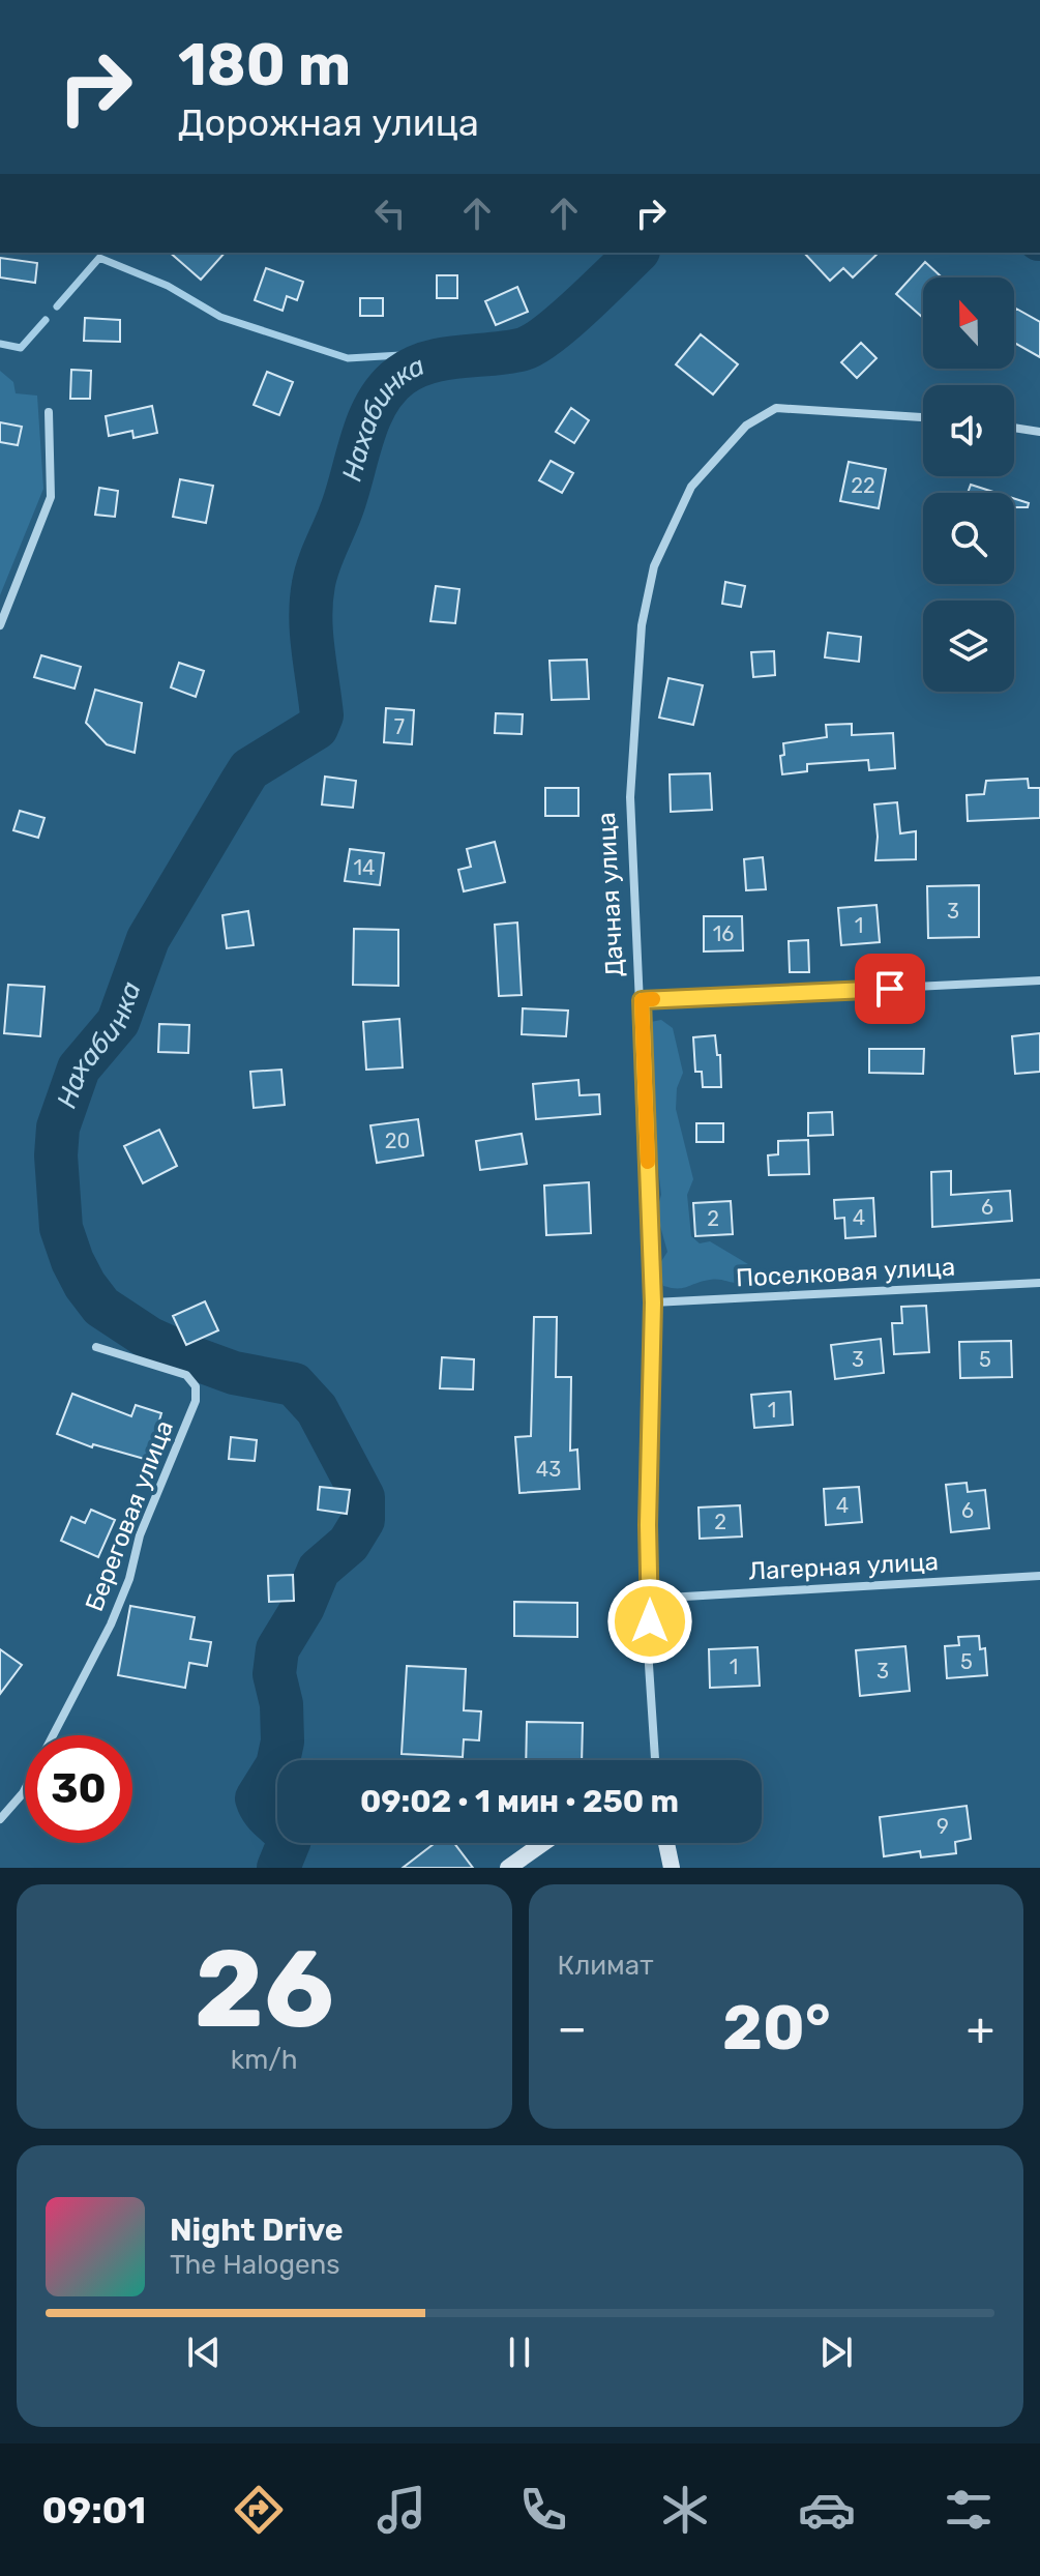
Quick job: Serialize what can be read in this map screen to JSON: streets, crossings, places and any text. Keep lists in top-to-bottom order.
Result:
{
  "streets": {
    "street": [
      "Дачная улица",
      "Поселковая улица",
      "Береговая улица",
      "Лагерная улица"
    ]
  },
  "crossings": [
    ["Дачная улица", "Поселковая улица"],
    ["Дачная улица", "Лагерная улица"]
  ],
  "water": ["Нахабинка"],
  "house_numbers": [
    "22",
    "7",
    "14",
    "3",
    "1",
    "16",
    "20",
    "6",
    "4",
    "2",
    "3",
    "5",
    "1",
    "43",
    "4",
    "6",
    "2",
    "5",
    "1",
    "3",
    "9"
  ],
  "north": "top",
  "page": {
    "turn": ["180 m", "Дорожная улица"],
    "limit": "30",
    "trip": "09:02 · 1 мин · 250 m",
    "tile": [
      ["26", "km/h"],
      "Климат"
    ],
    "heat": ["−", "20°", "+"],
    "song": ["Night Drive", "The Halogens"],
    "tabs": "09:01"
  }
}
